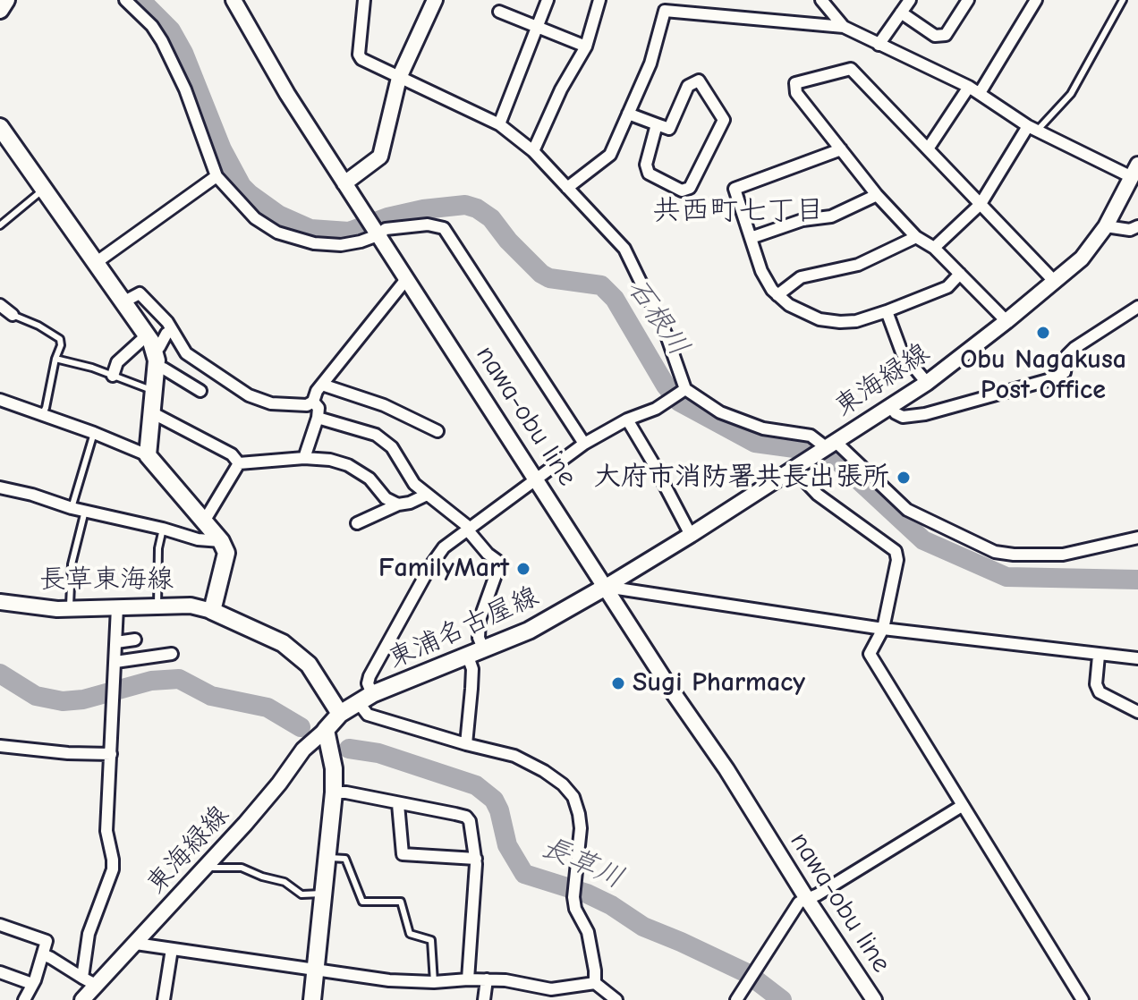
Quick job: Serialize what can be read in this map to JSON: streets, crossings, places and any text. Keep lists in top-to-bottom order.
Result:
{
  "streets": {
    "main road": [
      "東海緑線",
      "nawa-obu line",
      "長草東海線",
      "東浦名古屋線"
    ]
  },
  "crossings": [
    ["東海緑線", "nawa-obu line"],
    ["東海緑線", "東浦名古屋線"],
    ["nawa-obu line", "東浦名古屋線"]
  ],
  "districts": ["共西町七丁目"],
  "water": ["石根川", "長草川"],
  "places": [
    "Obu Nagakusa Post Office",
    "大府市消防署共長出張所",
    "FamilyMart",
    "Sugi Pharmacy"
  ]
}
